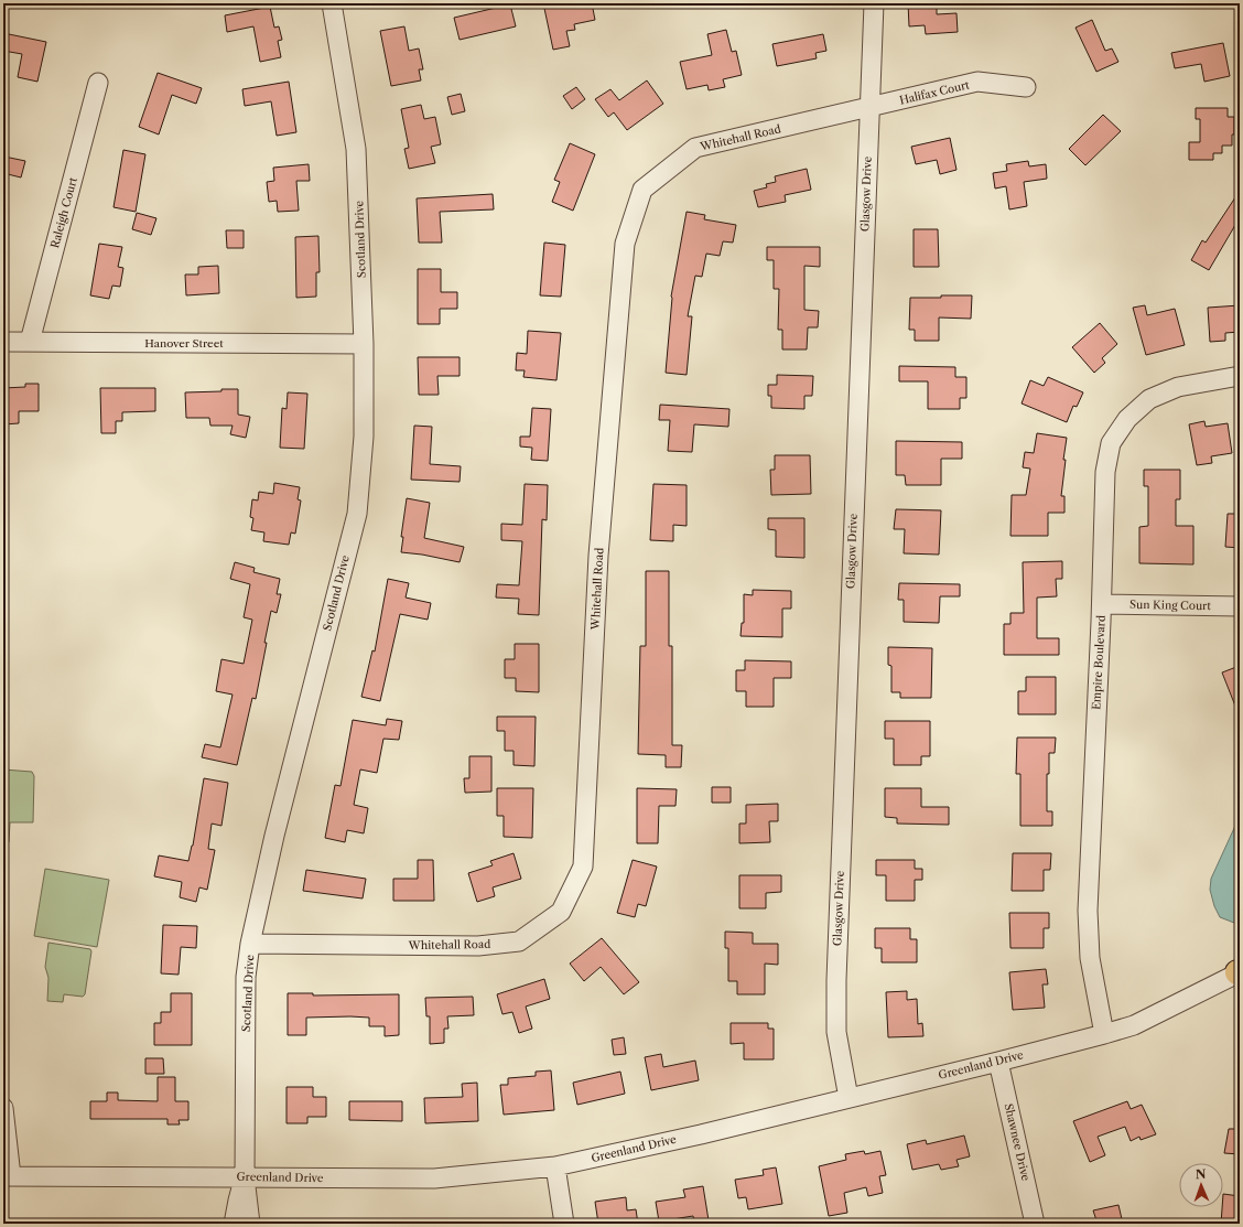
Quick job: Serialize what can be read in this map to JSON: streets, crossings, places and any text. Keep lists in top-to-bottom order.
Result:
{
  "streets": {
    "street": [
      "Halifax Court",
      "Whitehall Road",
      "Glasgow Drive",
      "Raleigh Court",
      "Scotland Drive",
      "Hanover Street",
      "Sun King Court",
      "Empire Boulevard",
      "Greenland Drive",
      "Shawnee Drive"
    ]
  },
  "crossings": [
    ["Halifax Court", "Whitehall Road"],
    ["Halifax Court", "Glasgow Drive"],
    ["Whitehall Road", "Glasgow Drive"],
    ["Whitehall Road", "Scotland Drive"],
    ["Glasgow Drive", "Greenland Drive"],
    ["Raleigh Court", "Hanover Street"],
    ["Scotland Drive", "Hanover Street"],
    ["Scotland Drive", "Greenland Drive"],
    ["Sun King Court", "Empire Boulevard"],
    ["Empire Boulevard", "Greenland Drive"],
    ["Greenland Drive", "Shawnee Drive"]
  ],
  "north": "top"
}
